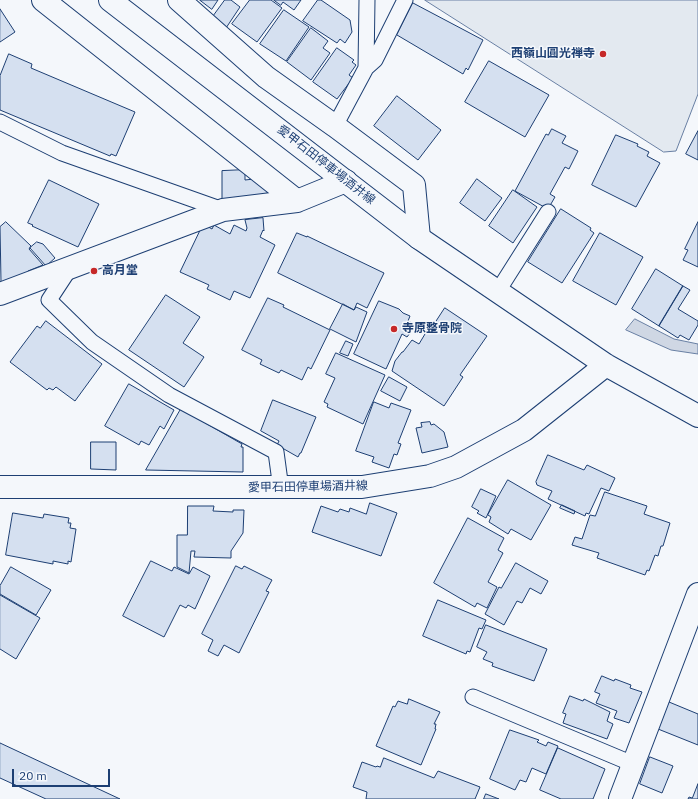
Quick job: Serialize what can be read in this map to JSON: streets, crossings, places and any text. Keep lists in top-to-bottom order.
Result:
{
  "streets": {
    "main road": ["愛甲石田停車場酒井線"]
  },
  "places": ["西嶺山圓光禅寺", "高月堂", "寺原整骨院"],
  "scale_bar": "20 m"
}
